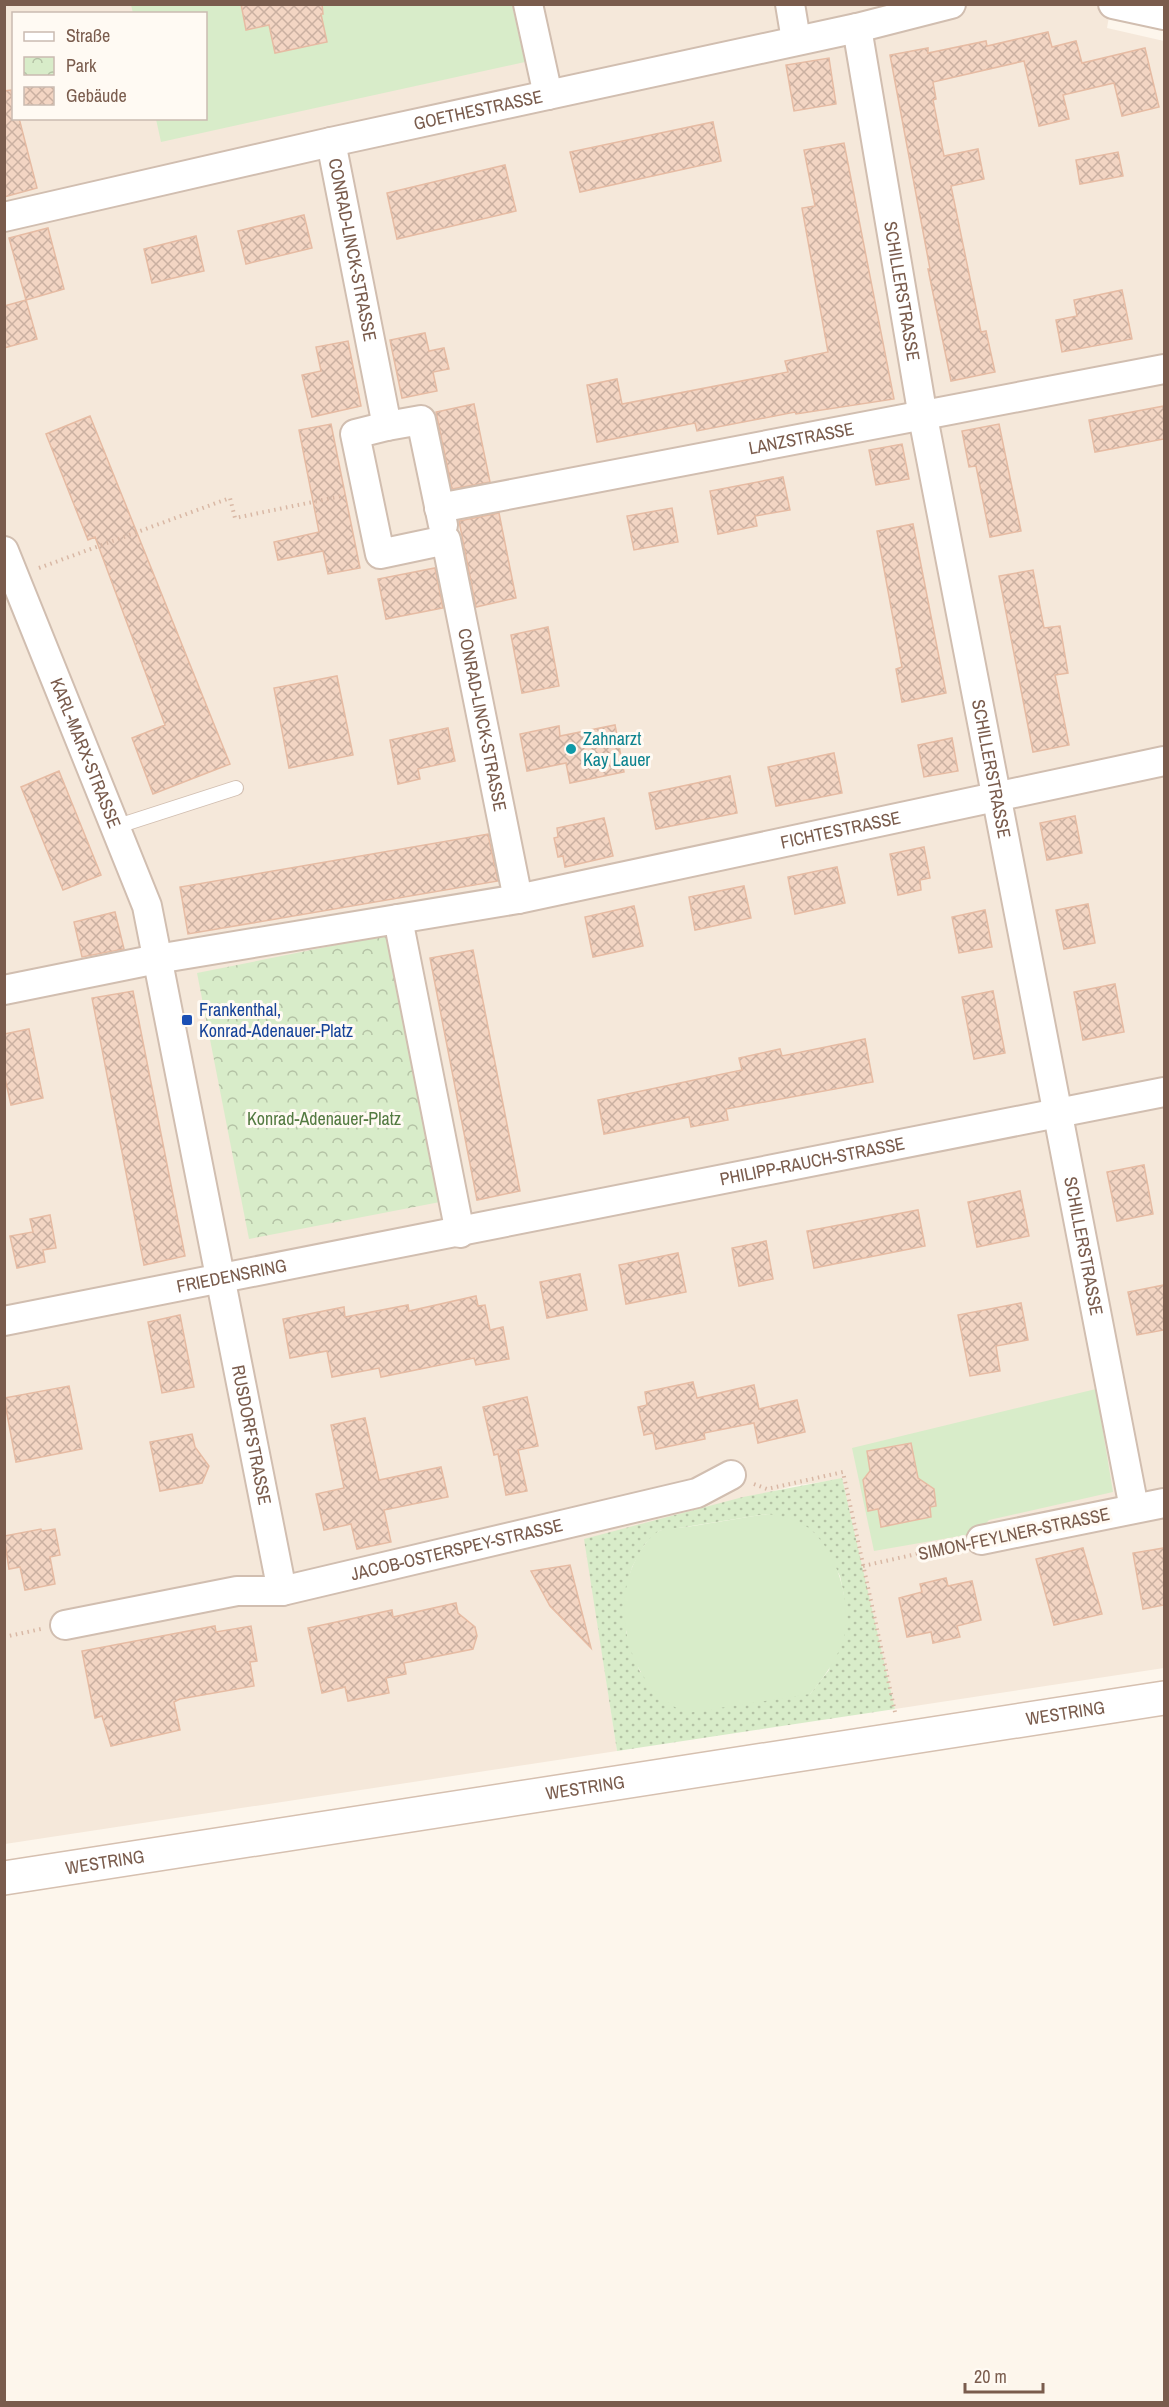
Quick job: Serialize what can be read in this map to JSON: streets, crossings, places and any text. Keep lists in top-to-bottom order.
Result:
{
  "streets": {
    "main road": ["WESTRING"],
    "street": [
      "GOETHESTRASSE",
      "CONRAD-LINCK-STRASSE",
      "SCHILLERSTRASSE",
      "LANZSTRASSE",
      "KARL-MARX-STRASSE",
      "FICHTESTRASSE",
      "PHILIPP-RAUCH-STRASSE",
      "FRIEDENSRING",
      "RUSDORFSTRASSE",
      "SIMON-FEYLNER-STRASSE",
      "JACOB-OSTERSPEY-STRASSE"
    ]
  },
  "crossings": [
    ["GOETHESTRASSE", "CONRAD-LINCK-STRASSE"],
    ["GOETHESTRASSE", "SCHILLERSTRASSE"],
    ["CONRAD-LINCK-STRASSE", "LANZSTRASSE"],
    ["CONRAD-LINCK-STRASSE", "FICHTESTRASSE"],
    ["SCHILLERSTRASSE", "LANZSTRASSE"],
    ["SCHILLERSTRASSE", "FICHTESTRASSE"],
    ["SCHILLERSTRASSE", "PHILIPP-RAUCH-STRASSE"],
    ["SCHILLERSTRASSE", "SIMON-FEYLNER-STRASSE"],
    ["PHILIPP-RAUCH-STRASSE", "FRIEDENSRING"],
    ["FRIEDENSRING", "RUSDORFSTRASSE"],
    ["RUSDORFSTRASSE", "JACOB-OSTERSPEY-STRASSE"]
  ],
  "parks": ["Konrad-Adenauer-Platz"],
  "places": {
    "other": ["Zahnarzt Kay Lauer"],
    "transit": ["Frankenthal, Konrad-Adenauer-Platz"]
  },
  "legend": ["Straße", "Park", "Gebäude"],
  "scale_bar": "20 m"
}
